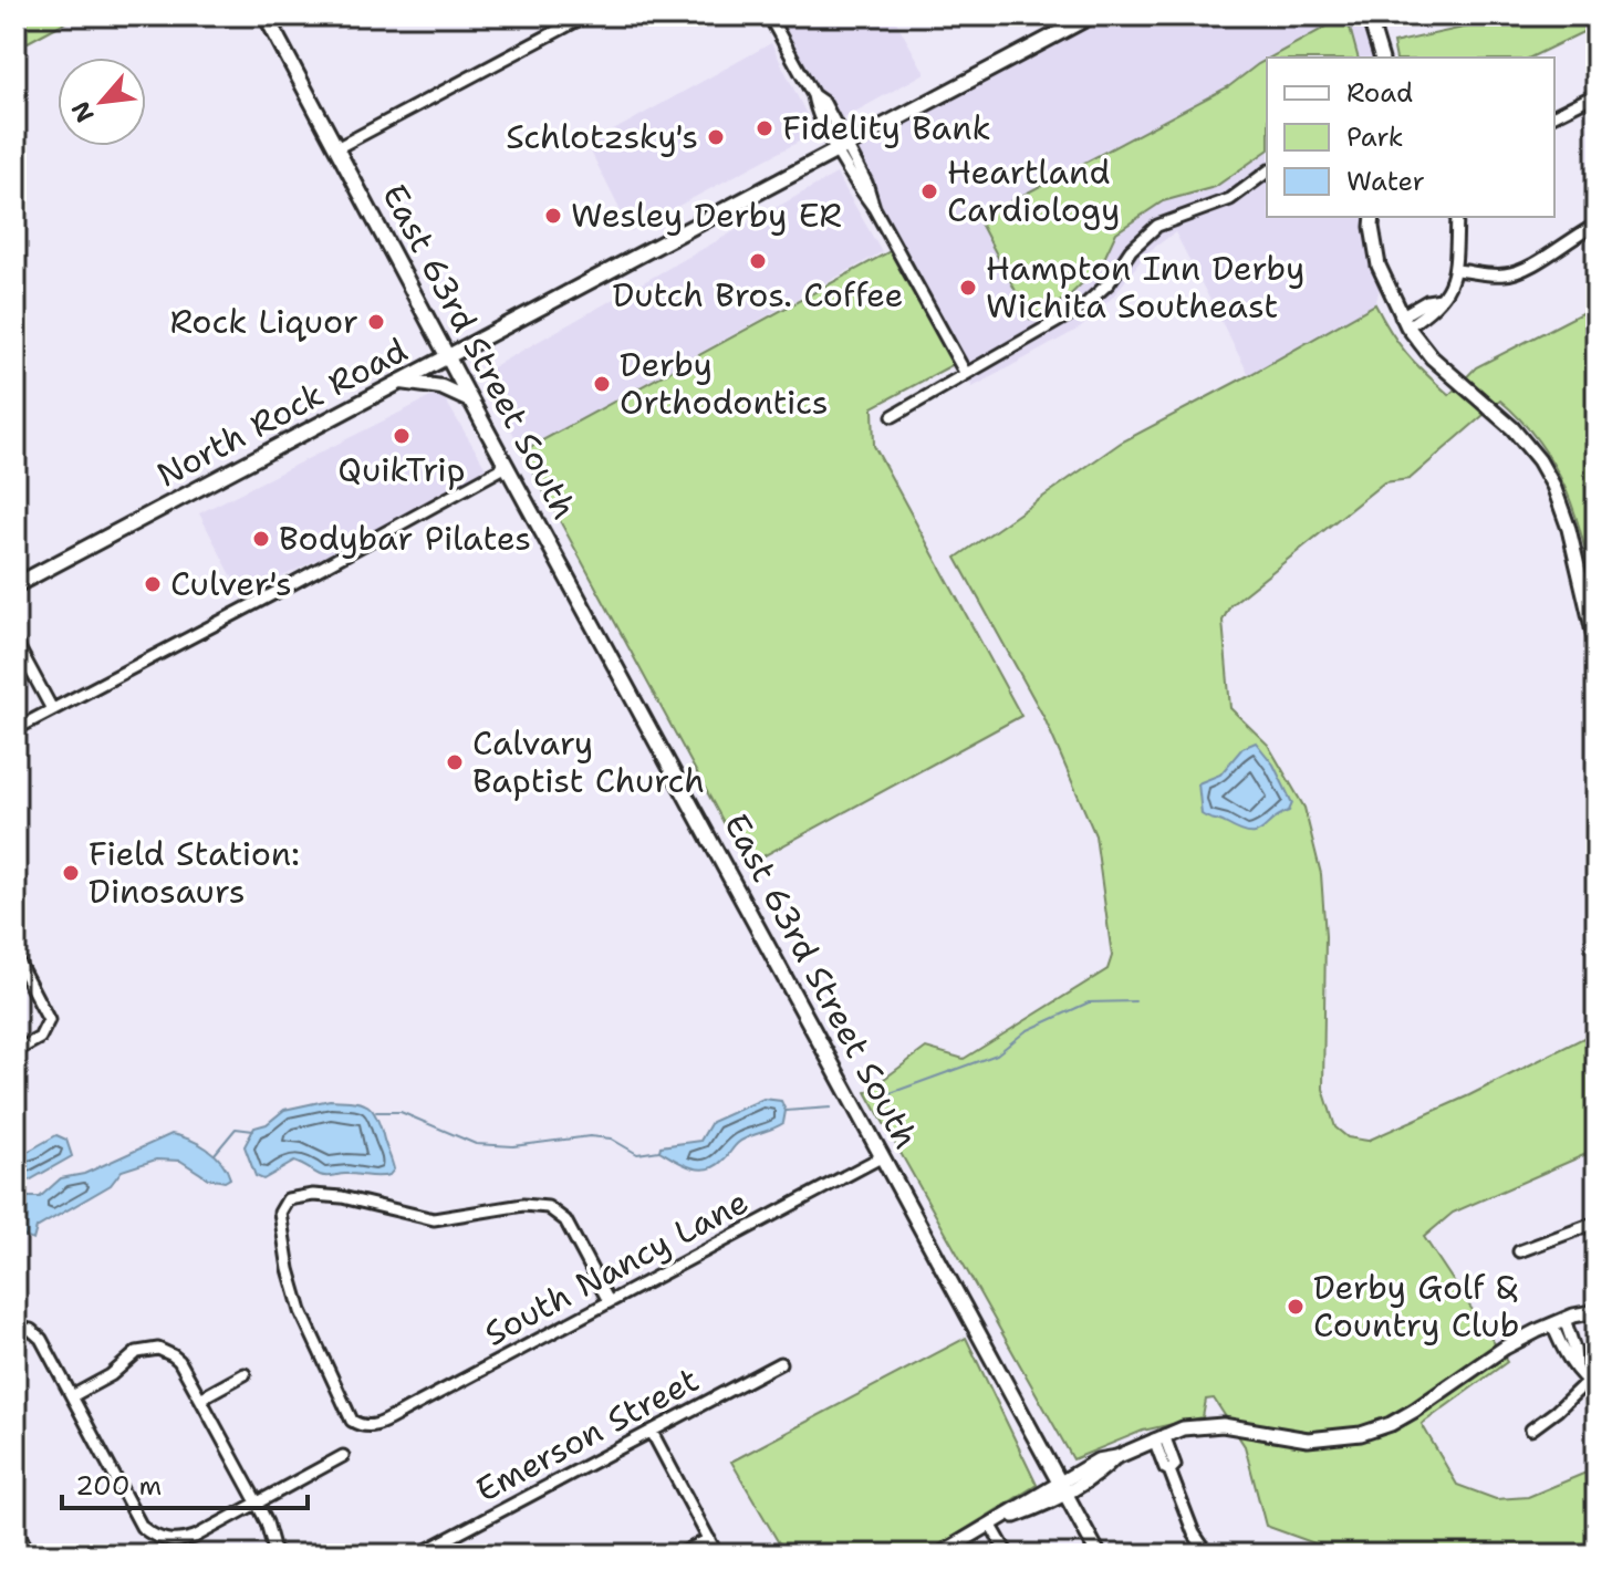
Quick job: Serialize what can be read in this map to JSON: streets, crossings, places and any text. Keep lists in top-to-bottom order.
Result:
{
  "streets": {
    "main road": ["East 63rd Street South", "North Rock Road"],
    "street": ["South Nancy Lane", "Emerson Street"]
  },
  "crossings": [
    ["East 63rd Street South", "North Rock Road"],
    ["East 63rd Street South", "South Nancy Lane"]
  ],
  "places": [
    "Fidelity Bank",
    "Schlotzsky's",
    "Heartland Cardiology",
    "Wesley Derby ER",
    "Dutch Bros. Coffee",
    "Hampton Inn Derby Wichita Southeast",
    "Rock Liquor",
    "Derby Orthodontics",
    "QuikTrip",
    "Bodybar Pilates",
    "Culver's",
    "Calvary Baptist Church",
    "Field Station: Dinosaurs",
    "Derby Golf & Country Club"
  ],
  "legend": ["Road", "Park", "Water"],
  "scale_bar": "200 m",
  "north": "bottom left"
}
